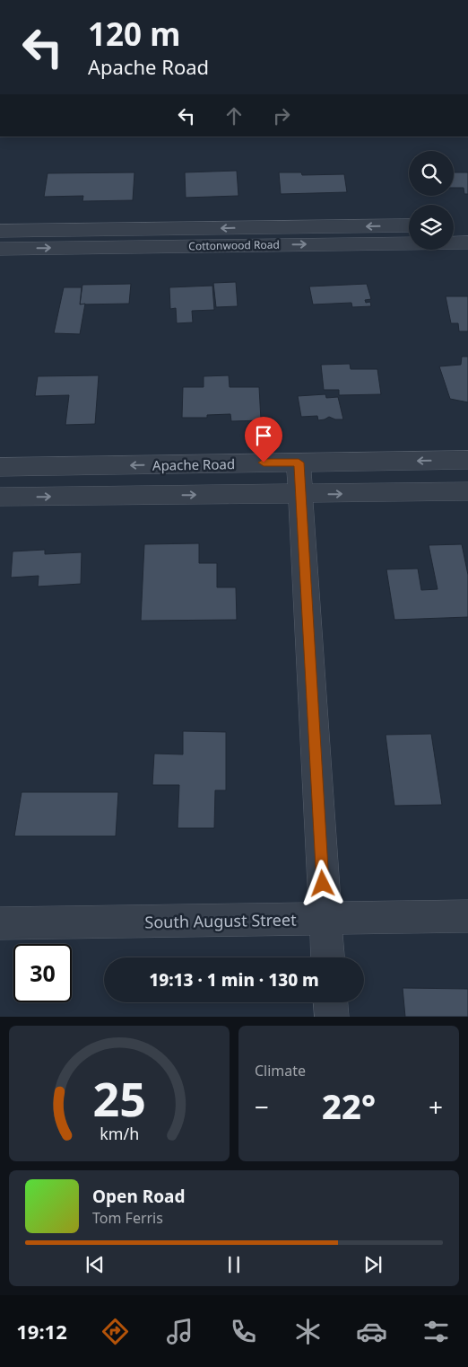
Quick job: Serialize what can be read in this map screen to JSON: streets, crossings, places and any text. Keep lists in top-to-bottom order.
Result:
{
  "streets": {
    "street": ["Cottonwood Road", "Apache Road", "South August Street"]
  },
  "page": {
    "turn": ["120 m", "Apache Road"],
    "limit": "30",
    "trip": "19:13 · 1 min · 130 m",
    "tile": "Climate",
    "heat": ["−", "22°", "+"],
    "song": ["Open Road", "Tom Ferris"],
    "tabs": "19:12",
    "gauge": ["25", "km/h"]
  }
}
